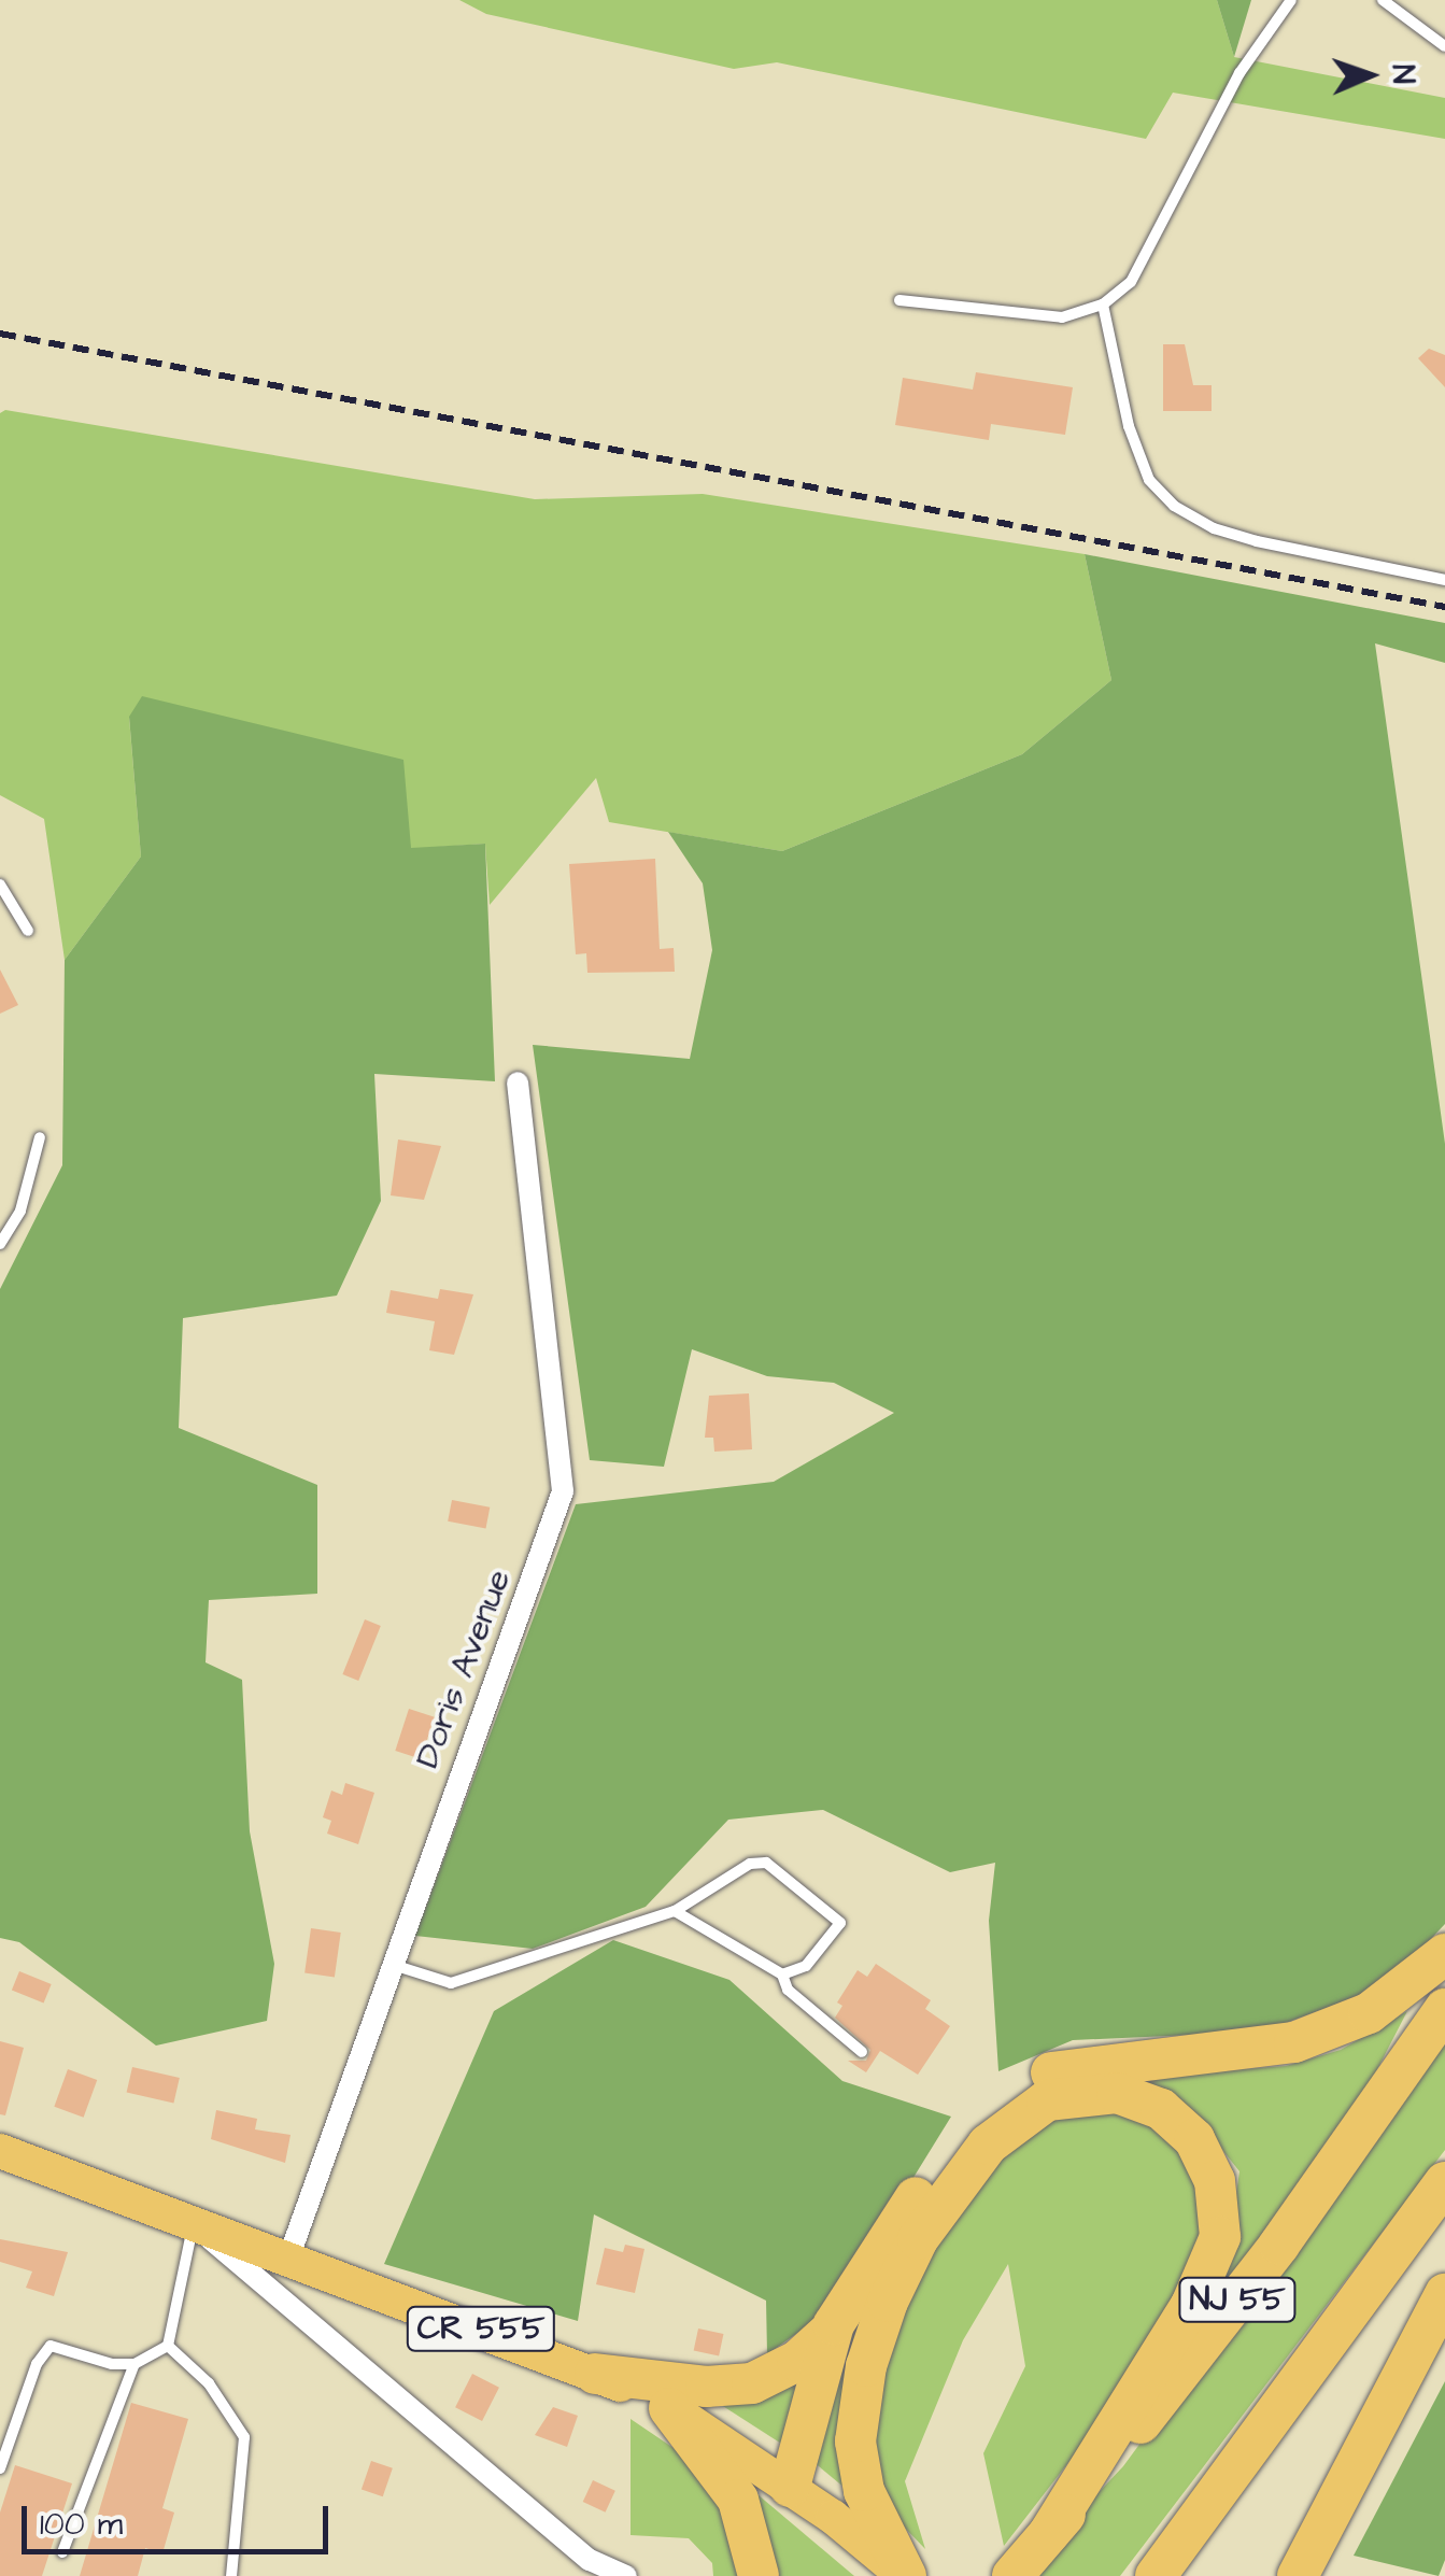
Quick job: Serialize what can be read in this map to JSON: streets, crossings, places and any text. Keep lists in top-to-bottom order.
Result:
{
  "streets": {
    "highway": ["NJ 55"],
    "main road": ["CR 555"],
    "street": ["Doris Avenue"]
  },
  "crossings": [
    ["Doris Avenue", "CR 555"]
  ],
  "scale_bar": "100 m",
  "north": "right"
}
